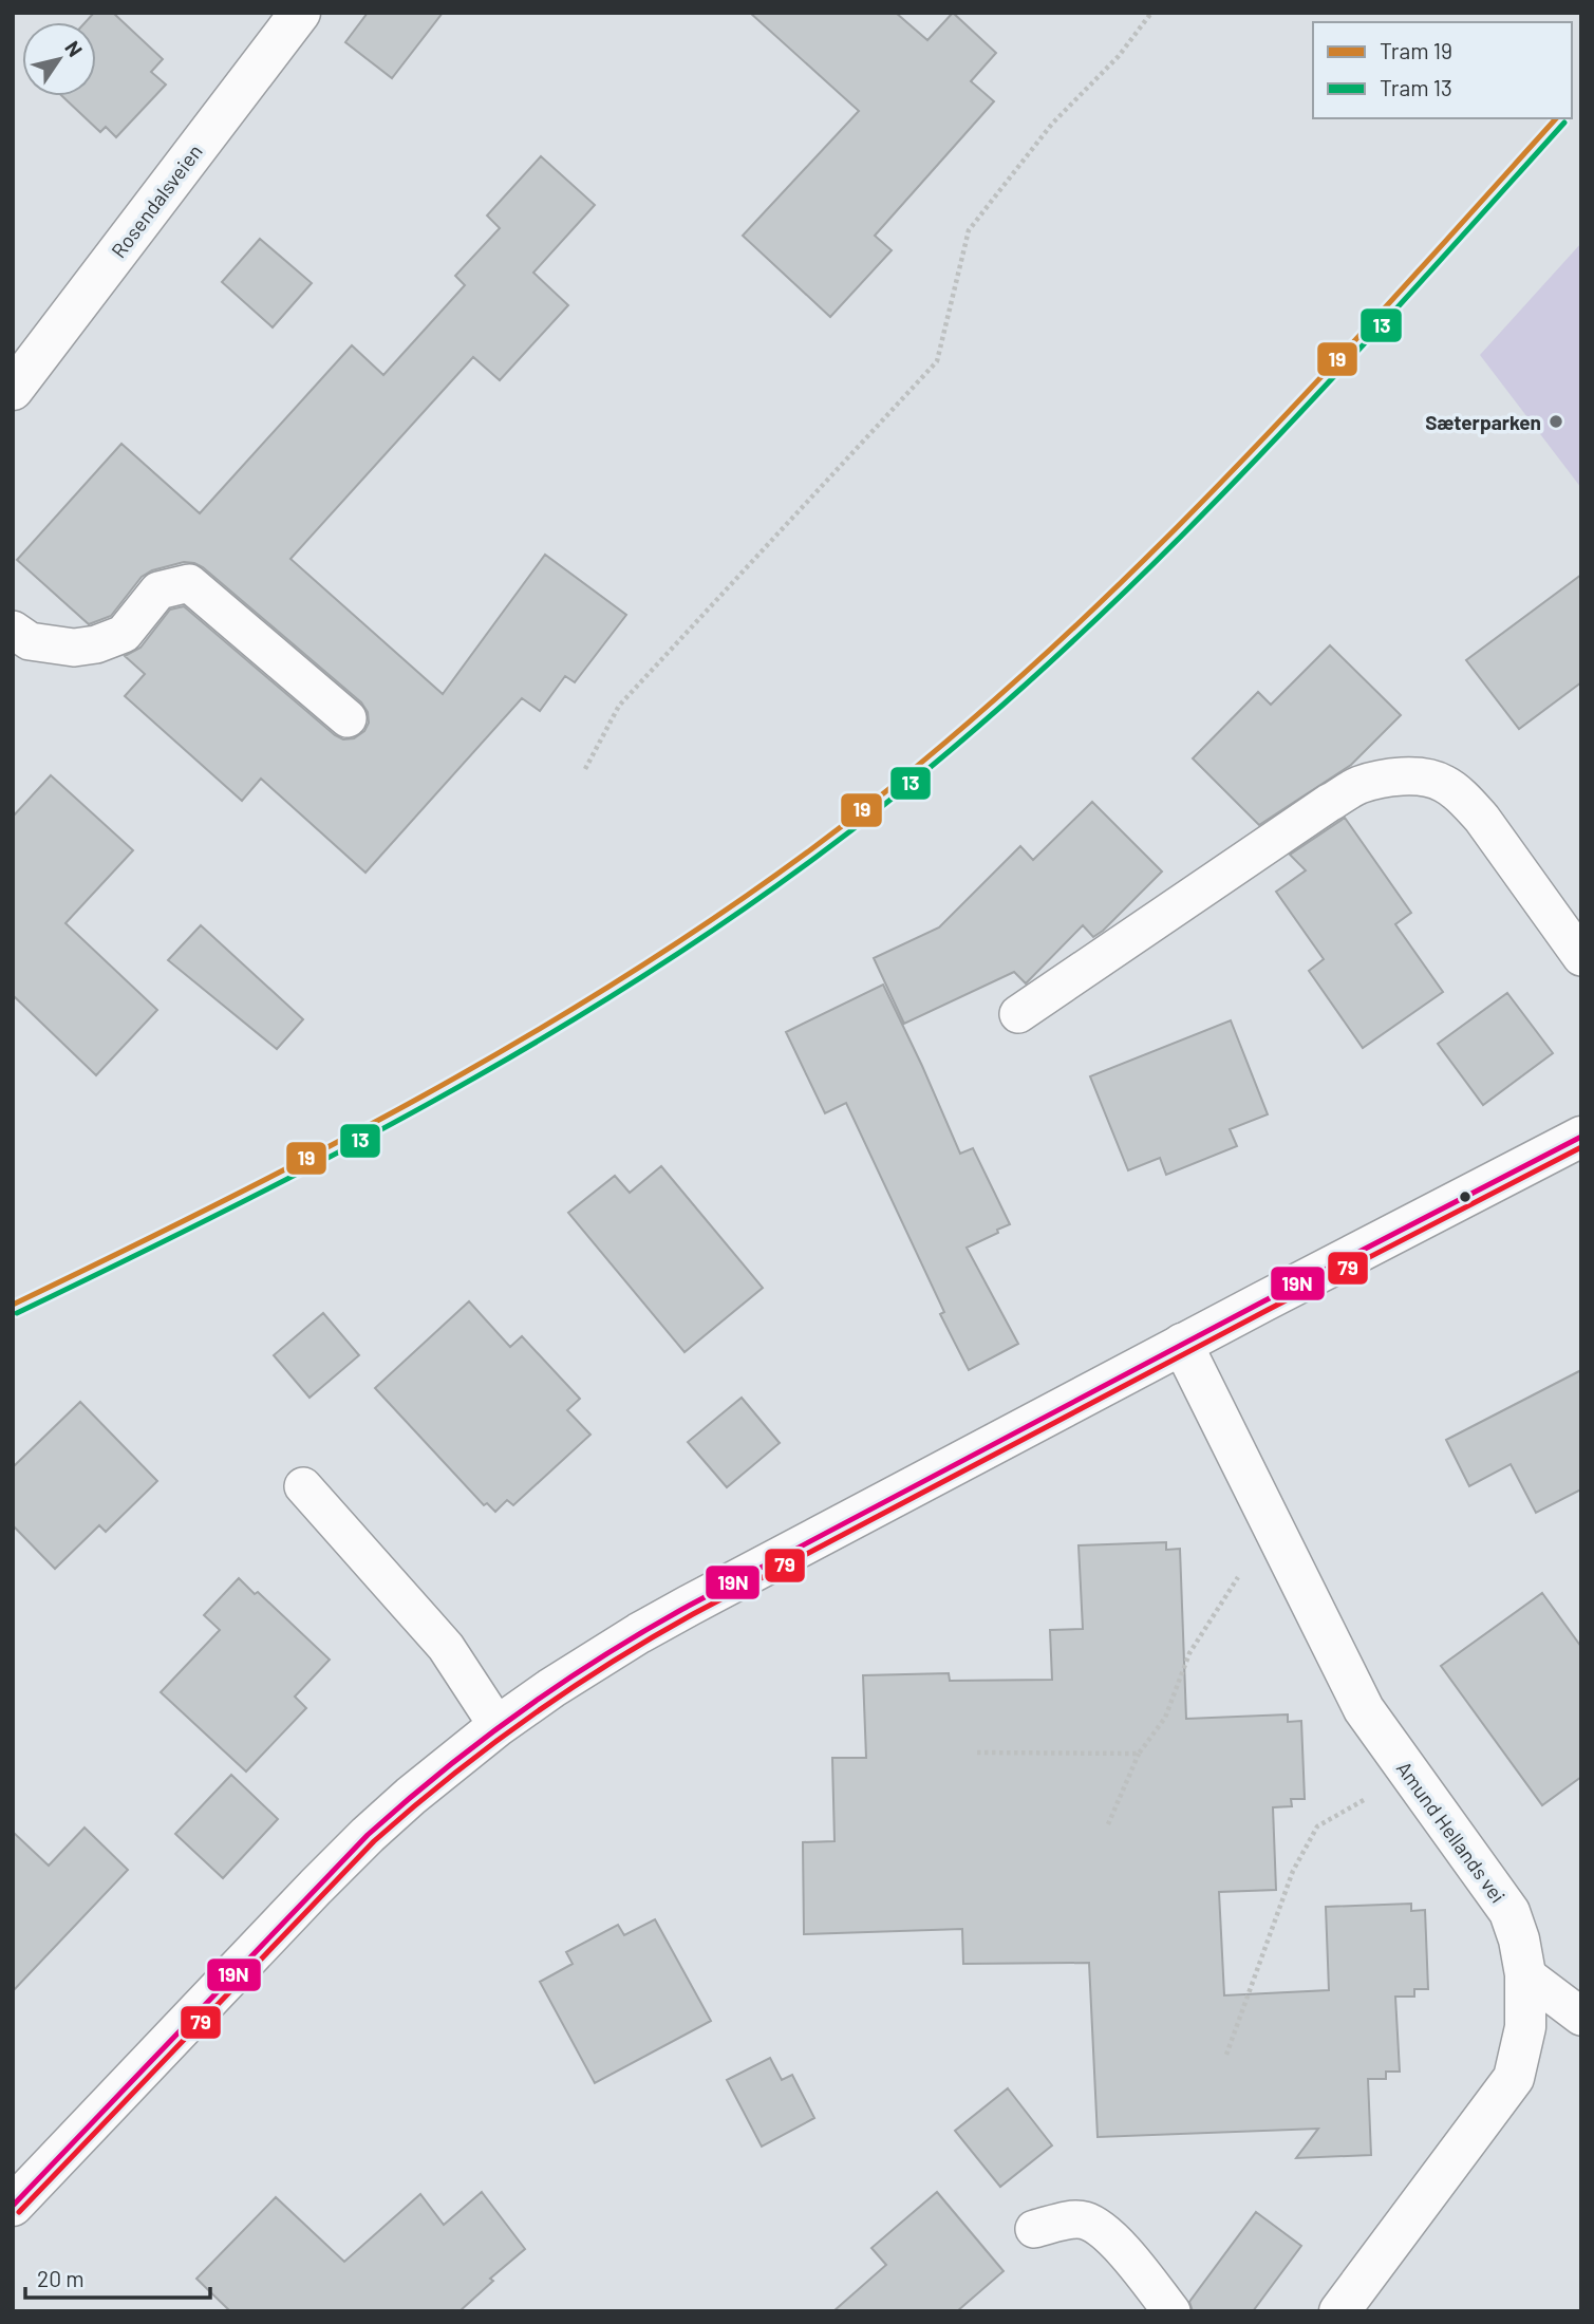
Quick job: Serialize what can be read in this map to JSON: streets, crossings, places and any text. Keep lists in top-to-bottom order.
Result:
{
  "streets": {
    "main road": ["Rosendalsveien", "Amund Hellands vei"]
  },
  "places": ["Sæterparken"],
  "lines": [
    "tram line 19",
    "tram line 13",
    "transit line 19N",
    "transit line 79"
  ],
  "legend": ["Tram 19", "Tram 13"],
  "scale_bar": "20 m",
  "north": "top right"
}
